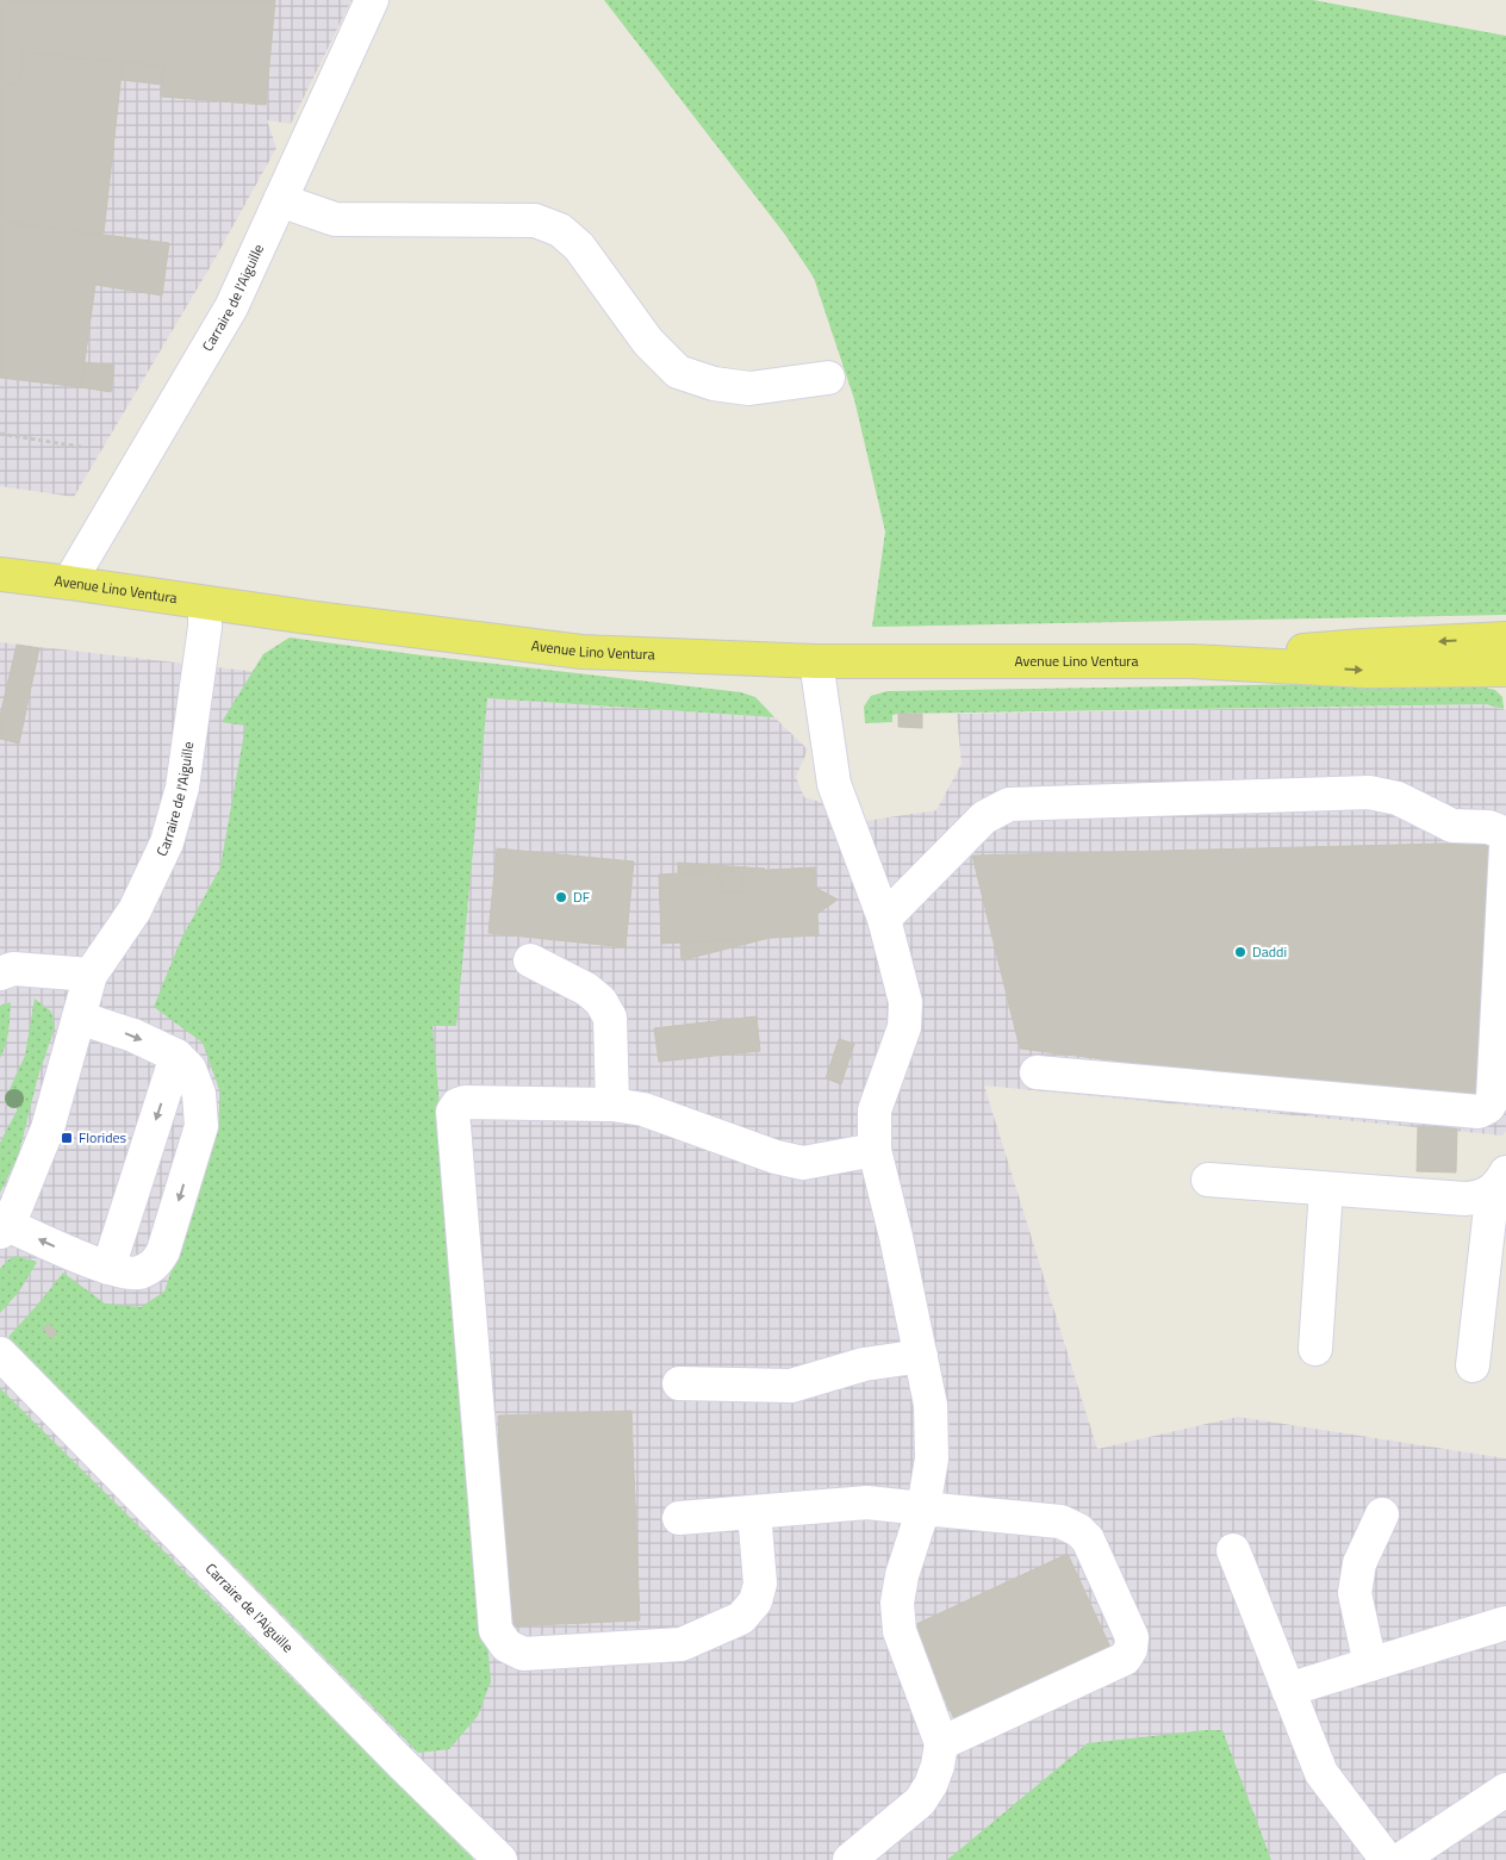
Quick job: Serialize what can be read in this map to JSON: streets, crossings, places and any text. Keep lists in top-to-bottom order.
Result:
{
  "streets": {
    "main road": ["Avenue Lino Ventura"],
    "street": ["Carraire de l'Aiguille"]
  },
  "crossings": [
    ["Carraire de l'Aiguille", "Avenue Lino Ventura"]
  ],
  "places": {
    "other": ["DF", "Daddi"],
    "transit": ["Florides"]
  }
}
